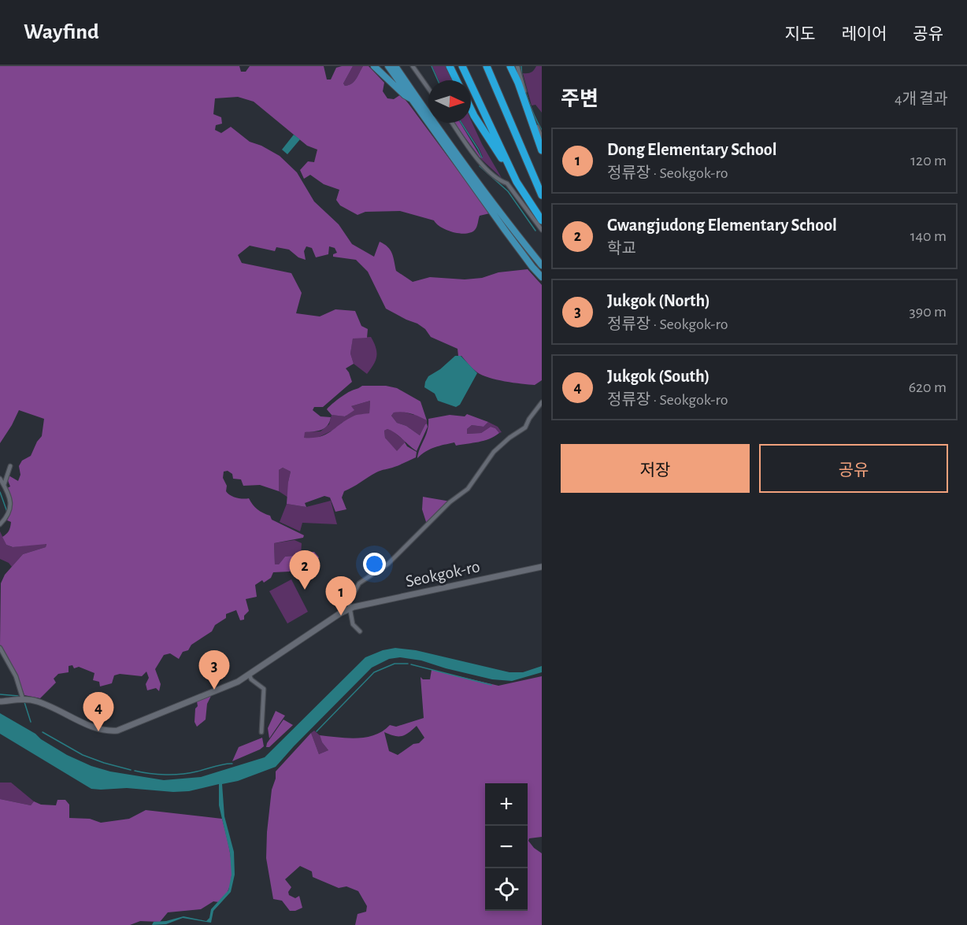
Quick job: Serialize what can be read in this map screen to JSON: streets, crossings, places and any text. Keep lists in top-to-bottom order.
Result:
{
  "streets": {
    "street": ["Seokgok-ro"]
  },
  "north": "right",
  "page": {
    "header": "Wayfind",
    "nav": ["지도", "레이어", "공유"],
    "heading": ["주변", "4개 결과"],
    "list": [
      {
        "mark": "1",
        "name": "Dong Elementary School",
        "note": "정류장 · Seokgok-ro",
        "value": "120 m"
      },
      {
        "mark": "2",
        "name": "Gwangjudong Elementary School",
        "note": "학교",
        "value": "140 m"
      },
      {
        "mark": "3",
        "name": "Jukgok (North)",
        "note": "정류장 · Seokgok-ro",
        "value": "390 m"
      },
      {
        "mark": "4",
        "name": "Jukgok (South)",
        "note": "정류장 · Seokgok-ro",
        "value": "620 m"
      }
    ],
    "buttons": ["저장", "공유"],
    "pins": [
      "2",
      "1",
      "3",
      "4"
    ],
    "map_buttons": ["+", "−"]
  }
}
